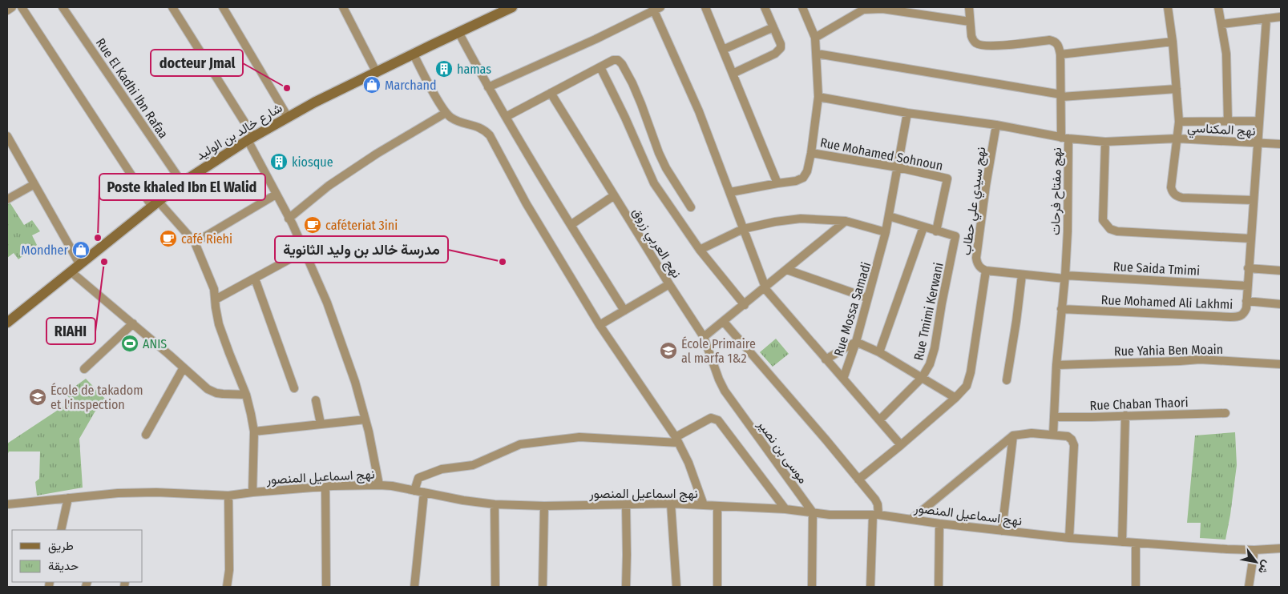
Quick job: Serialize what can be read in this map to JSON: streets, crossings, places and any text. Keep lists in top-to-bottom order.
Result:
{
  "streets": {
    "street": [
      "Rue El Kadhi Ibn Rafaa",
      "نهج المكناسي",
      "شارع خالد بن الوليد",
      "Rue Mohamed Sohnoun",
      "نهج مفتاح فرحات",
      "نهج سيدي علي حطاب",
      "نهج العربي زروق",
      "Rue Saida Tmimi",
      "Rue Mohamed Ali Lakhmi",
      "Rue Mossa Samadi",
      "Rue Tmimi Kerwani",
      "Rue Yahia Ben Moain",
      "Rue Chaban Thaori",
      "موسى بن نصير",
      "نهج اسماعيل المنصور"
    ]
  },
  "crossings": [
    ["Rue El Kadhi Ibn Rafaa", "شارع خالد بن الوليد"],
    ["نهج المكناسي", "نهج مفتاح فرحات"],
    ["نهج المكناسي", "Rue Mohamed Ali Lakhmi"],
    ["Rue Mohamed Sohnoun", "Rue Mossa Samadi"],
    ["Rue Mohamed Sohnoun", "Rue Tmimi Kerwani"],
    ["نهج مفتاح فرحات", "نهج سيدي علي حطاب"],
    ["نهج مفتاح فرحات", "Rue Saida Tmimi"],
    ["نهج مفتاح فرحات", "Rue Mohamed Ali Lakhmi"],
    ["نهج مفتاح فرحات", "Rue Yahia Ben Moain"],
    ["نهج مفتاح فرحات", "Rue Chaban Thaori"],
    ["نهج سيدي علي حطاب", "Rue Saida Tmimi"],
    ["نهج العربي زروق", "موسى بن نصير"],
    ["Rue Saida Tmimi", "Rue Mohamed Ali Lakhmi"],
    ["موسى بن نصير", "نهج اسماعيل المنصور"]
  ],
  "places": {
    "building": ["hamas", "kiosque"],
    "shop": ["Marchand", "Mondher"],
    "other": [
      "docteur Jmal",
      "Poste khaled Ibn El Walid",
      "RIAHI",
      "مدرسة خالد بن وليد الثانوية"
    ],
    "cafe": ["caféteriat 3ini", "café Riehi"],
    "sports": ["ANIS"],
    "school or university": ["École Primaire al marfa 1&2", "École de takadom et l'inspection"]
  },
  "legend": ["طريق", "حديقة"],
  "north": "bottom right"
}
